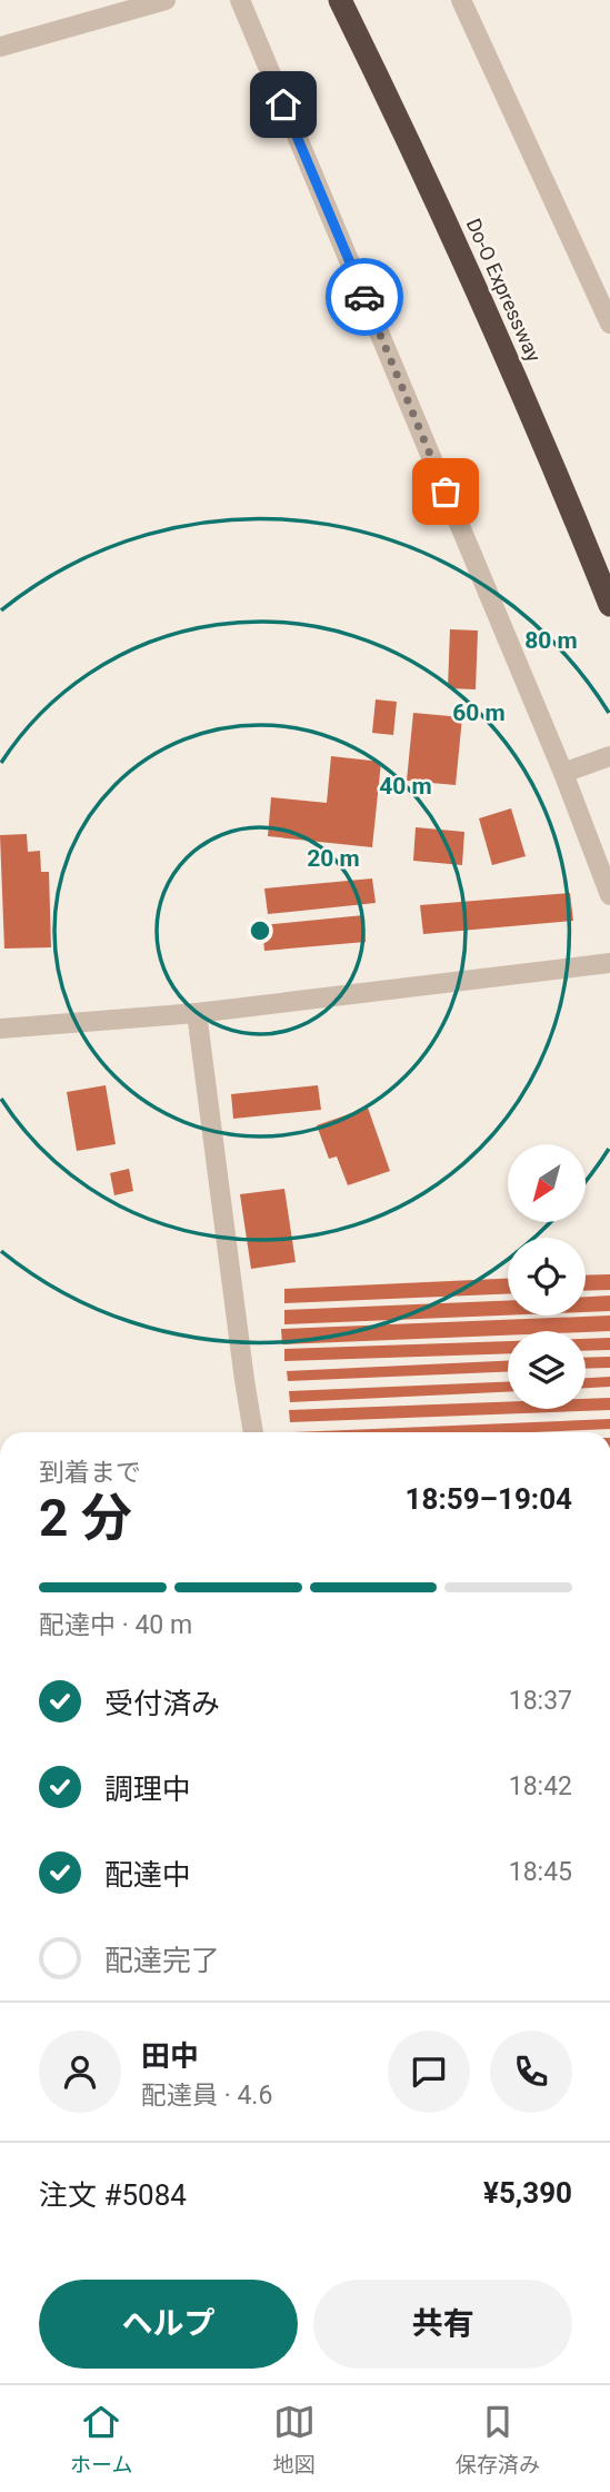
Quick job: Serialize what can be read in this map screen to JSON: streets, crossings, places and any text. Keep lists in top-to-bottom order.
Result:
{
  "streets": {
    "highway": ["Do-O Expressway"]
  },
  "north": "bottom left",
  "page": {
    "heading": ["2 分", "到着まで", "18:59–19:04"],
    "panel": [
      "田中",
      "配達員 · 4.6",
      "注文 #5084",
      "¥5,390"
    ],
    "bar": "配達中 · 40 m",
    "list": [
      ["受付済み", "18:37"],
      ["調理中", "18:42"],
      ["配達中", "18:45"],
      "配達完了"
    ],
    "buttons": ["ヘルプ", "共有"],
    "tabs": ["ホーム", "地図", "保存済み"]
  },
  "rings": [
    "80 m",
    "60 m",
    "40 m",
    "20 m"
  ]
}
